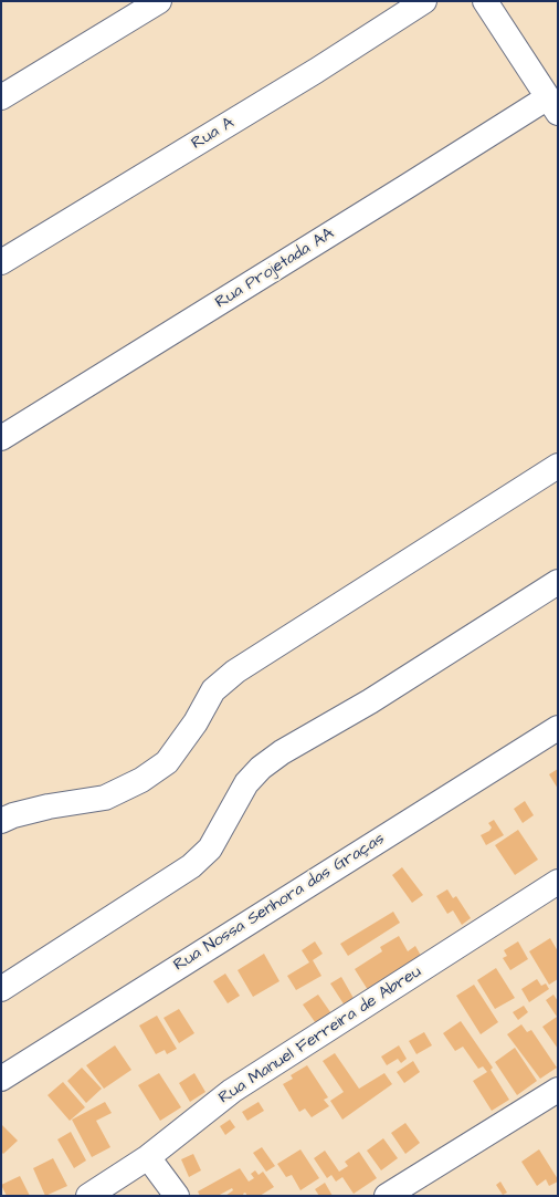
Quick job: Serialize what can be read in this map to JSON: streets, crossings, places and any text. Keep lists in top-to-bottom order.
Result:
{
  "streets": {
    "street": [
      "Rua A",
      "Rua Projetada AA",
      "Rua Nossa Senhora das Graças",
      "Rua Manuel Ferreira de Abreu"
    ]
  }
}
